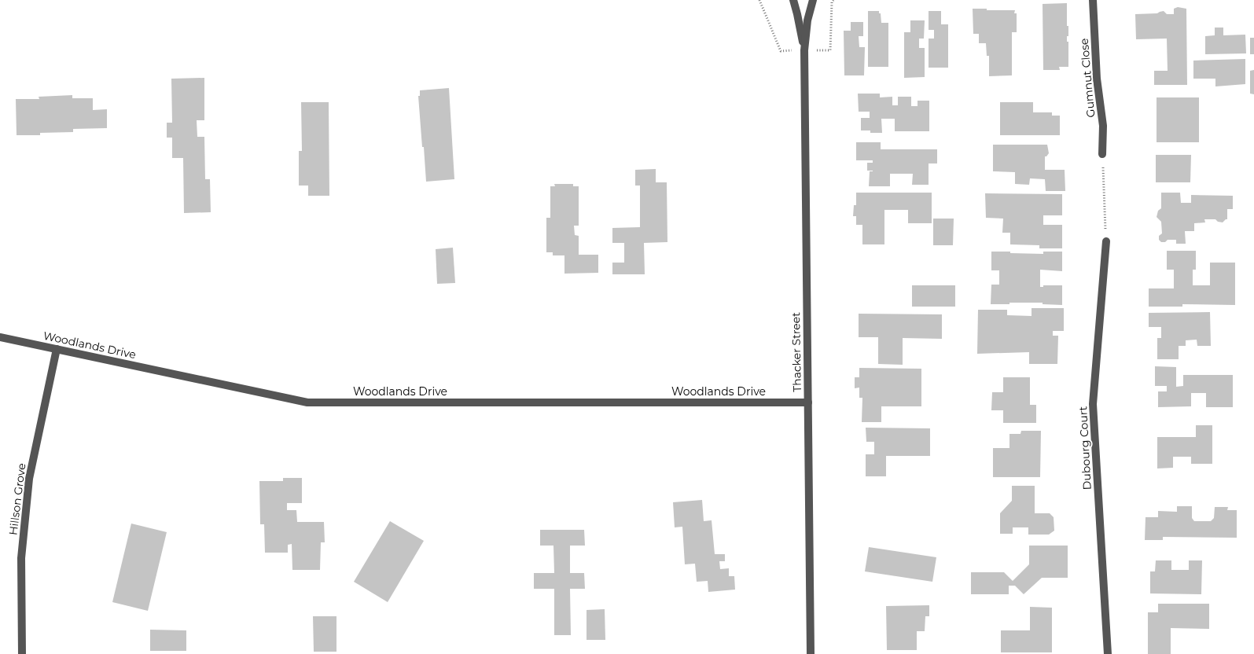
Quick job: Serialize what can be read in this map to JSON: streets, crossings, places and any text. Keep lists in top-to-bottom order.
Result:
{
  "streets": {
    "street": [
      "Gumnut Close",
      "Woodlands Drive",
      "Thacker Street",
      "Dubourg Court",
      "Hillson Grove"
    ]
  },
  "crossings": [
    ["Woodlands Drive", "Thacker Street"],
    ["Woodlands Drive", "Hillson Grove"]
  ]
}
